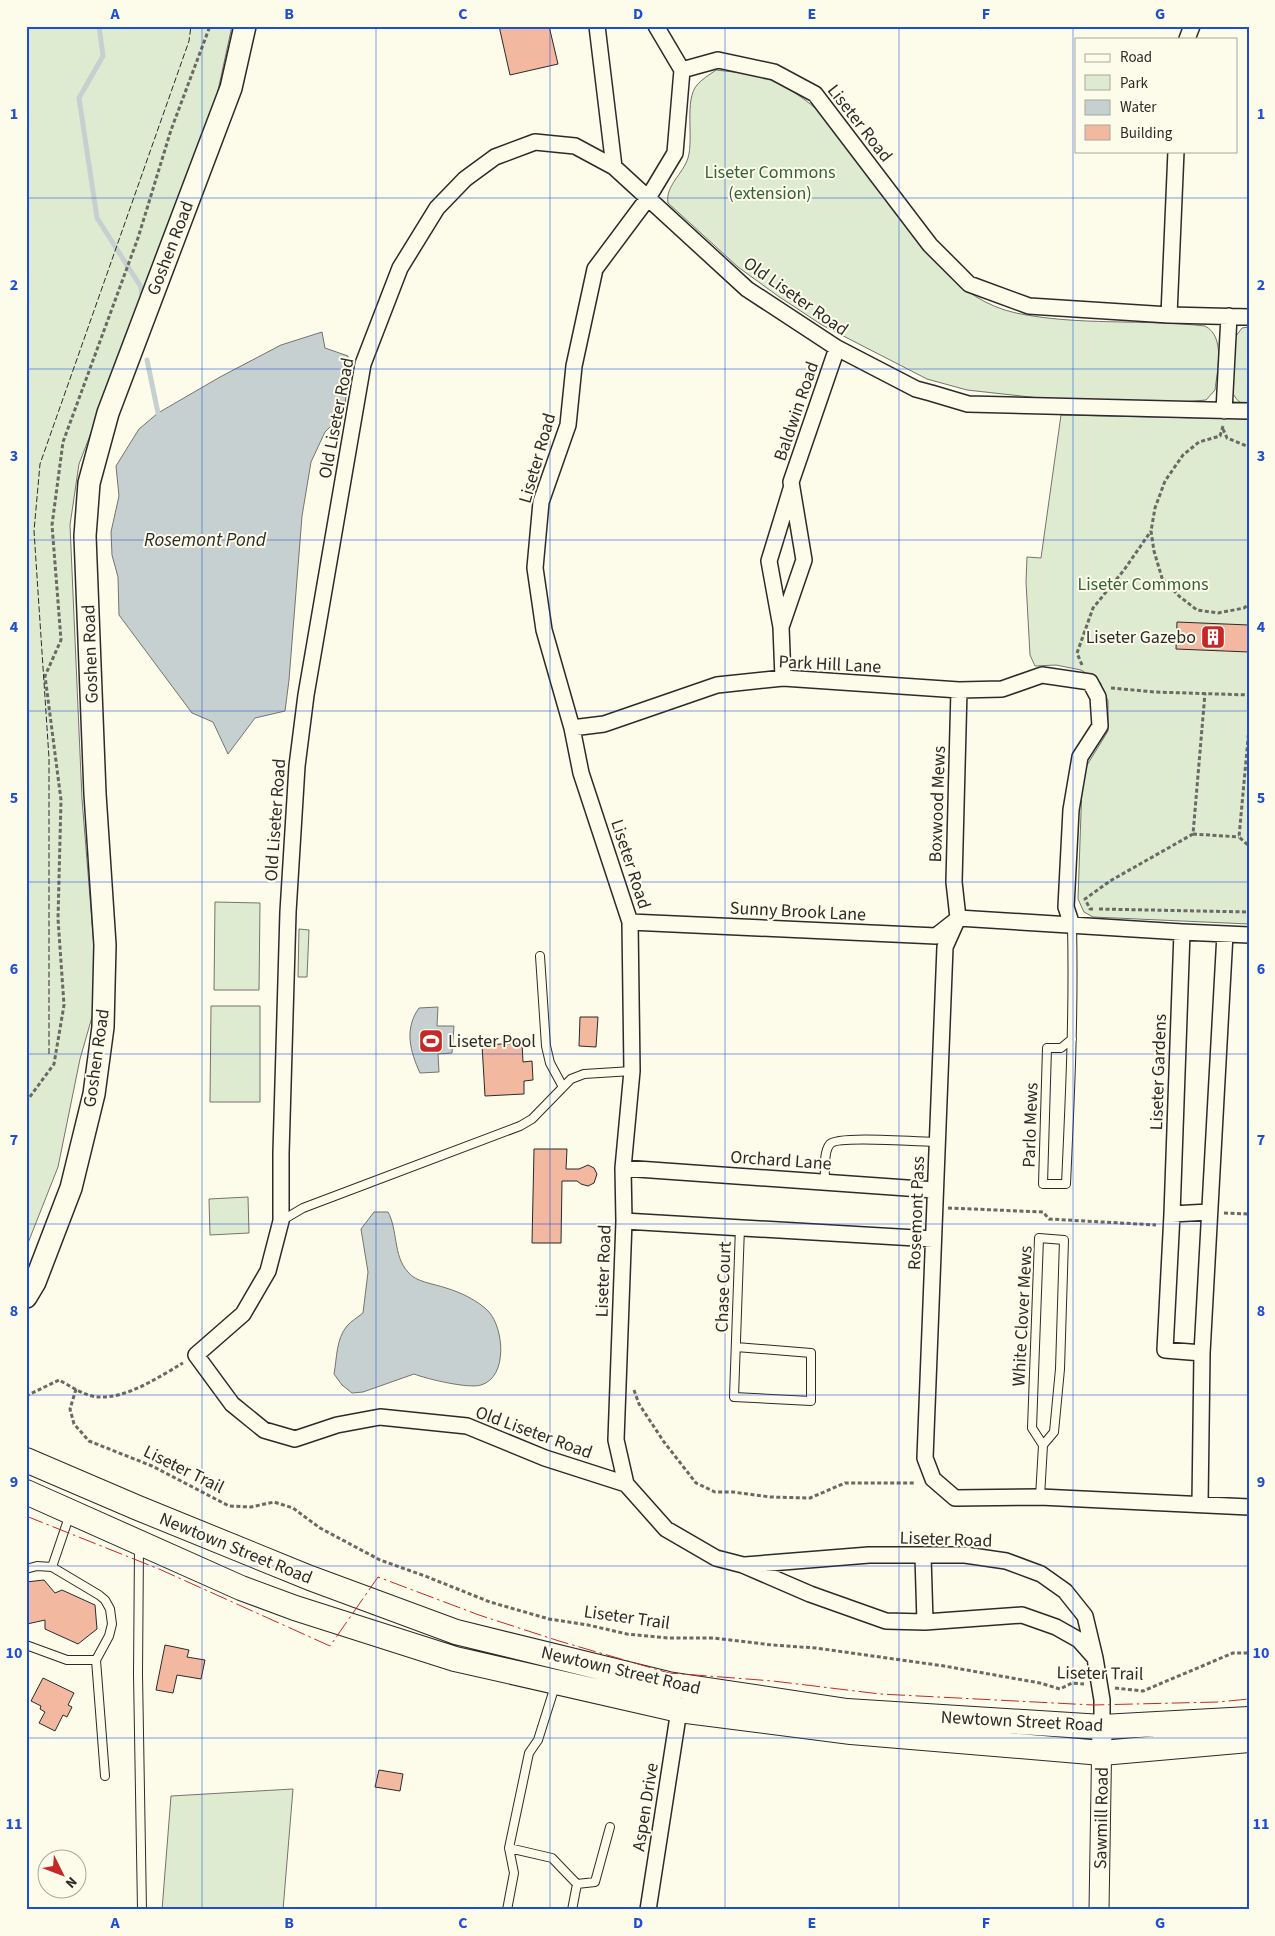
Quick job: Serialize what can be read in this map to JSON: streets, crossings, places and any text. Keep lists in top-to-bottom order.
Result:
{
  "streets": {
    "main road": ["Goshen Road", "Newtown Street Road"],
    "street": [
      "Liseter Road",
      "Old Liseter Road",
      "Baldwin Road",
      "Park Hill Lane",
      "Boxwood Mews",
      "Sunny Brook Lane",
      "Liseter Gardens",
      "Orchard Lane",
      "Rosemont Pass",
      "Aspen Drive",
      "Sawmill Road"
    ],
    "lane": ["Parlo Mews", "Chase Court", "White Clover Mews"],
    "path": ["Liseter Trail"]
  },
  "crossings": [
    ["Liseter Road", "Old Liseter Road"],
    ["Liseter Road", "Park Hill Lane"],
    ["Liseter Road", "Sunny Brook Lane"],
    ["Liseter Road", "Orchard Lane"],
    ["Liseter Road", "Liseter Trail"],
    ["Liseter Road", "Newtown Street Road"],
    ["Liseter Road", "Sawmill Road"],
    ["Old Liseter Road", "Baldwin Road"],
    ["Baldwin Road", "Park Hill Lane"],
    ["Park Hill Lane", "Boxwood Mews"],
    ["Boxwood Mews", "Sunny Brook Lane"],
    ["Boxwood Mews", "Rosemont Pass"],
    ["Sunny Brook Lane", "Rosemont Pass"],
    ["Orchard Lane", "Rosemont Pass"],
    ["Rosemont Pass", "White Clover Mews"],
    ["Newtown Street Road", "Aspen Drive"],
    ["Newtown Street Road", "Sawmill Road"]
  ],
  "water": ["Rosemont Pond"],
  "parks": ["Liseter Commons (extension)", "Liseter Commons"],
  "places": {
    "building": ["Liseter Gazebo"],
    "sports": ["Liseter Pool"]
  },
  "legend": [
    "Road",
    "Park",
    "Water",
    "Building"
  ],
  "north": "bottom right",
  "grid": {
    "columns": [
      "A",
      "B",
      "C",
      "D",
      "E",
      "F",
      "G"
    ],
    "rows": [
      "1",
      "2",
      "3",
      "4",
      "5",
      "6",
      "7",
      "8",
      "9",
      "10",
      "11"
    ]
  }
}
